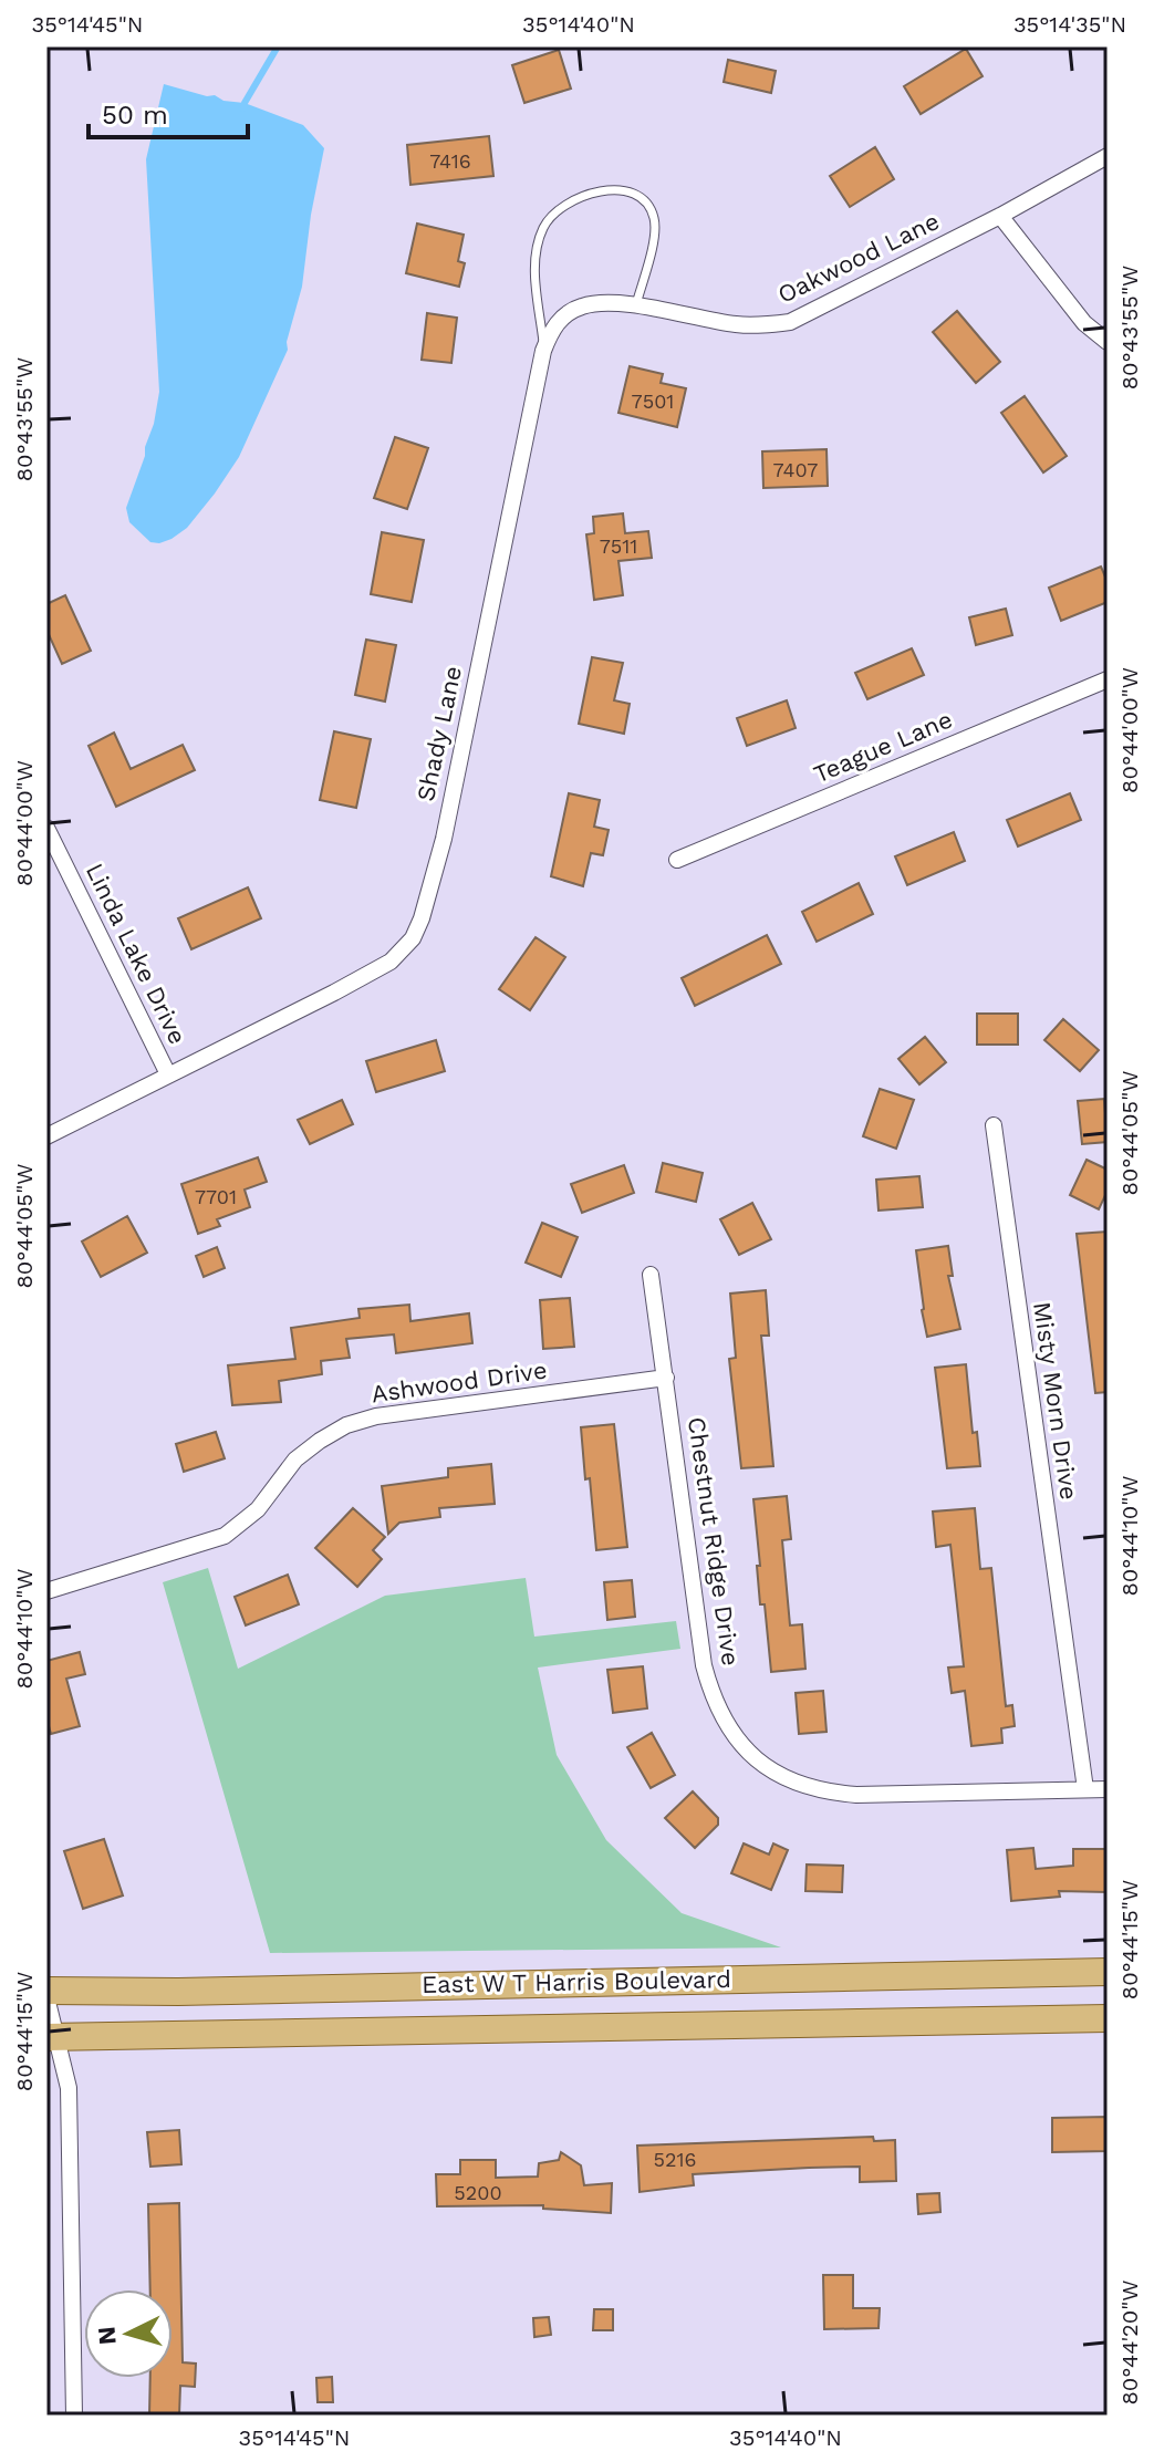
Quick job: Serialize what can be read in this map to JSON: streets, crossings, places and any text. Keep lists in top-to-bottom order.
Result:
{
  "streets": {
    "main road": ["East W T Harris Boulevard"],
    "street": [
      "Oakwood Lane",
      "Shady Lane",
      "Teague Lane",
      "Linda Lake Drive",
      "Ashwood Drive",
      "Misty Morn Drive",
      "Chestnut Ridge Drive"
    ]
  },
  "crossings": [
    ["Oakwood Lane", "Shady Lane"],
    ["Shady Lane", "Linda Lake Drive"],
    ["Ashwood Drive", "Chestnut Ridge Drive"],
    ["Misty Morn Drive", "Chestnut Ridge Drive"]
  ],
  "house_numbers": [
    "7416",
    "7501",
    "7407",
    "7511",
    "7701",
    "5216",
    "5200"
  ],
  "scale_bar": "50 m",
  "north": "left",
  "coordinates": [
    "35°14'45\"N",
    "35°14'40\"N",
    "35°14'35\"N",
    "80°43'55\"W",
    "80°44'00\"W",
    "80°44'05\"W",
    "80°44'10\"W",
    "80°44'15\"W",
    "80°44'20\"W"
  ]
}
